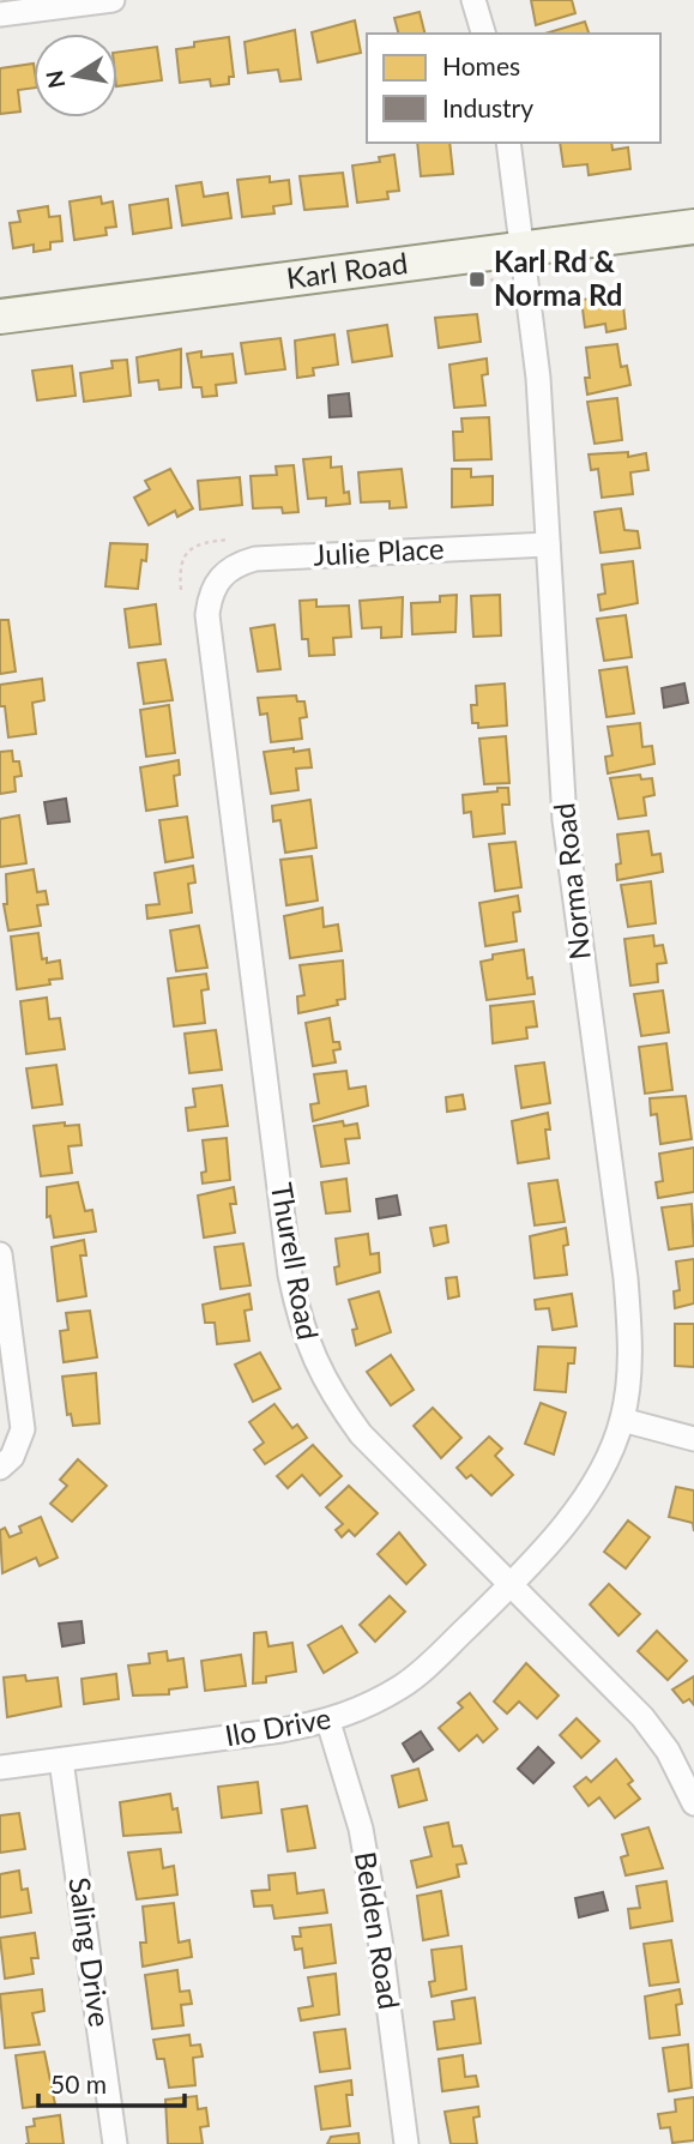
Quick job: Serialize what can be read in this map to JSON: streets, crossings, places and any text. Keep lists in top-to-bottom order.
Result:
{
  "streets": {
    "main road": ["Karl Road"],
    "street": [
      "Julie Place",
      "Norma Road",
      "Thurell Road",
      "Ilo Drive",
      "Belden Road",
      "Saling Drive"
    ]
  },
  "crossings": [
    ["Karl Road", "Norma Road"],
    ["Julie Place", "Norma Road"],
    ["Julie Place", "Thurell Road"],
    ["Norma Road", "Thurell Road"],
    ["Norma Road", "Ilo Drive"],
    ["Thurell Road", "Ilo Drive"],
    ["Ilo Drive", "Belden Road"],
    ["Ilo Drive", "Saling Drive"]
  ],
  "places": {
    "transit": ["Karl Rd & Norma Rd"]
  },
  "legend": ["Homes", "Industry"],
  "scale_bar": "50 m",
  "north": "left"
}
